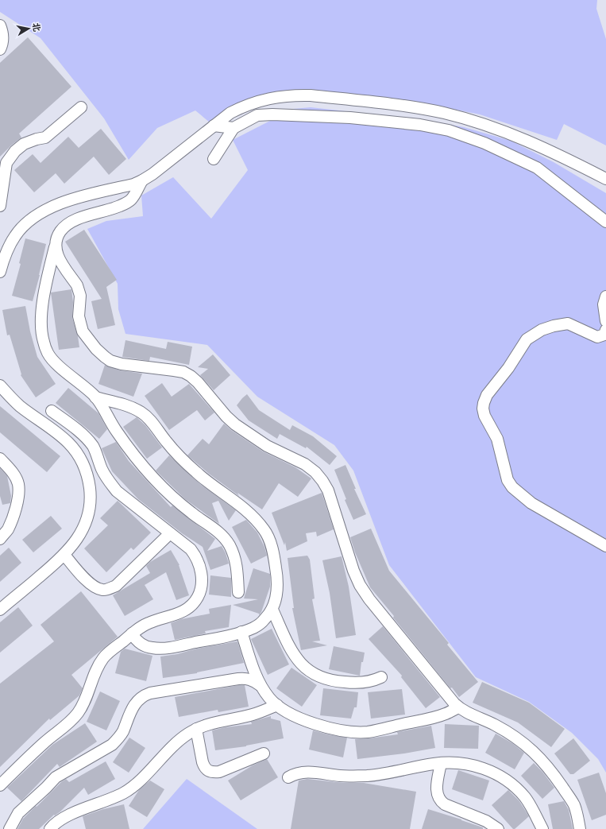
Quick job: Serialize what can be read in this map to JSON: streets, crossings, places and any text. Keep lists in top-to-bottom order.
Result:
{
  "north": "right"
}
